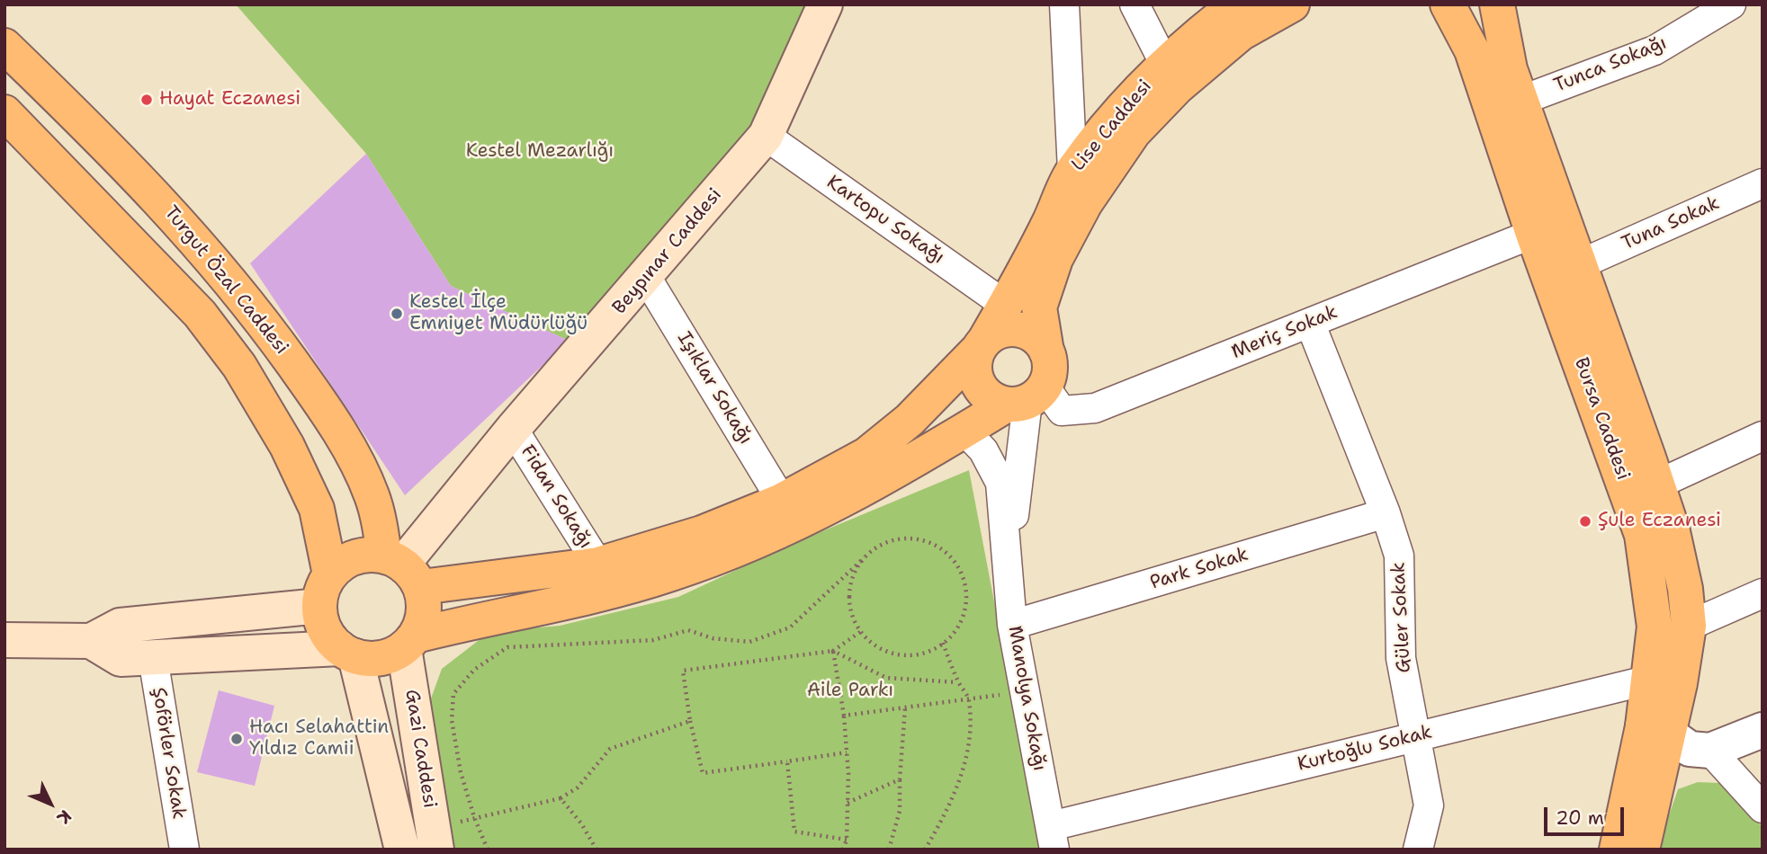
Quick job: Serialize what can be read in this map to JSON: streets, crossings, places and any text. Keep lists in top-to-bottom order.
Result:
{
  "streets": {
    "main road": [
      "Lise Caddesi",
      "Beypınar Caddesi",
      "Turgut Özal Caddesi",
      "Bursa Caddesi",
      "Gazi Caddesi"
    ],
    "street": [
      "Tunca Sokağı",
      "Kartopu Sokağı",
      "Tuna Sokak",
      "Meriç Sokak",
      "Işıklar Sokağı",
      "Fidan Sokağı",
      "Park Sokak",
      "Güler Sokak",
      "Manolya Sokağı",
      "Kurtoğlu Sokak",
      "Şoförler Sokak"
    ]
  },
  "crossings": [
    ["Tunca Sokağı", "Bursa Caddesi"],
    ["Lise Caddesi", "Kartopu Sokağı"],
    ["Lise Caddesi", "Meriç Sokak"],
    ["Lise Caddesi", "Manolya Sokağı"],
    ["Kartopu Sokağı", "Beypınar Caddesi"],
    ["Tuna Sokak", "Bursa Caddesi"],
    ["Beypınar Caddesi", "Turgut Özal Caddesi"],
    ["Beypınar Caddesi", "Işıklar Sokağı"],
    ["Beypınar Caddesi", "Fidan Sokağı"],
    ["Beypınar Caddesi", "Gazi Caddesi"],
    ["Turgut Özal Caddesi", "Gazi Caddesi"],
    ["Meriç Sokak", "Bursa Caddesi"],
    ["Meriç Sokak", "Güler Sokak"],
    ["Meriç Sokak", "Manolya Sokağı"],
    ["Bursa Caddesi", "Kurtoğlu Sokak"],
    ["Park Sokak", "Güler Sokak"],
    ["Park Sokak", "Manolya Sokağı"],
    ["Güler Sokak", "Kurtoğlu Sokak"],
    ["Manolya Sokağı", "Kurtoğlu Sokak"]
  ],
  "parks": ["Kestel Mezarlığı", "Aile Parkı"],
  "places": [
    "Hayat Eczanesi",
    "Kestel İlçe Emniyet Müdürlüğü",
    "Şule Eczanesi",
    "Hacı Selahattin Yıldız Camii"
  ],
  "scale_bar": "20 m",
  "north": "bottom right"
}
